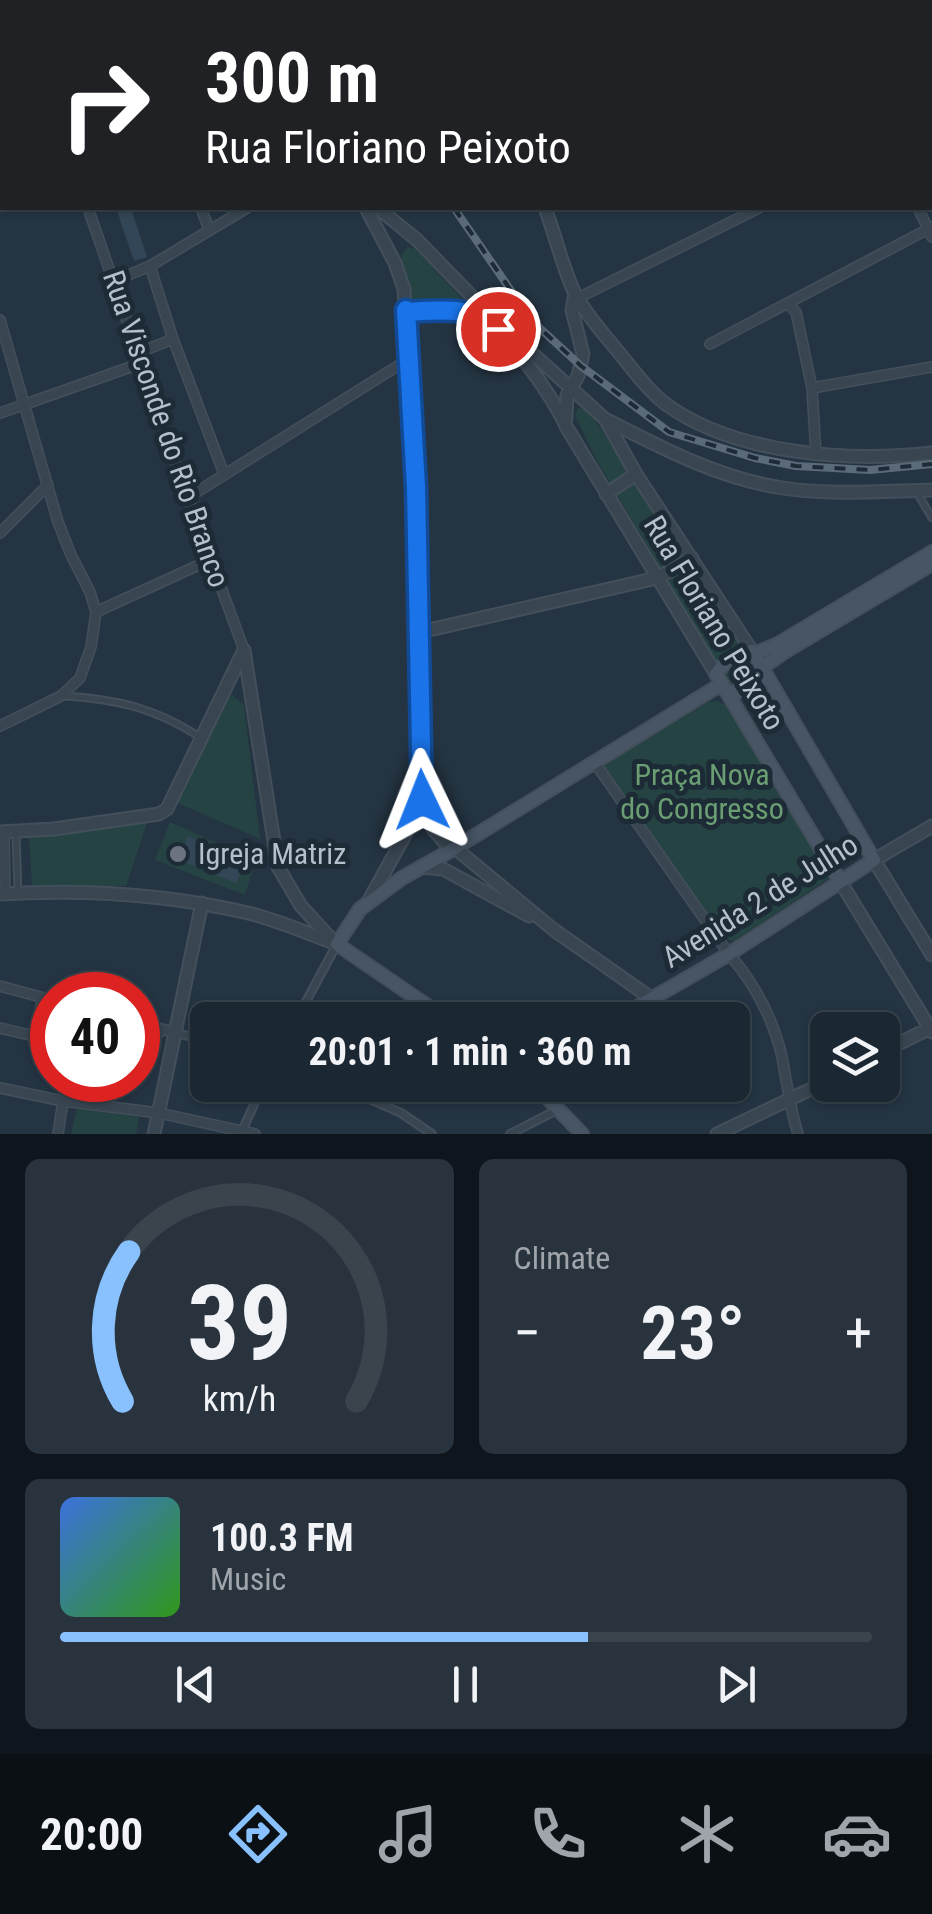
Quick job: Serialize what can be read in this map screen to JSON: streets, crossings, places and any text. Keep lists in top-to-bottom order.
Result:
{
  "streets": {
    "main road": ["Rua Floriano Peixoto", "Avenida 2 de Julho"],
    "street": ["Rua Visconde do Rio Branco"]
  },
  "crossings": [
    ["Rua Floriano Peixoto", "Avenida 2 de Julho"]
  ],
  "parks": ["Praça Nova do Congresso"],
  "places": ["Igreja Matriz"],
  "page": {
    "turn": ["300 m", "Rua Floriano Peixoto"],
    "limit": "40",
    "trip": "20:01 · 1 min · 360 m",
    "tile": "Climate",
    "heat": ["−", "23°", "+"],
    "song": ["100.3 FM", "Music"],
    "tabs": "20:00",
    "gauge": ["39", "km/h"]
  }
}
